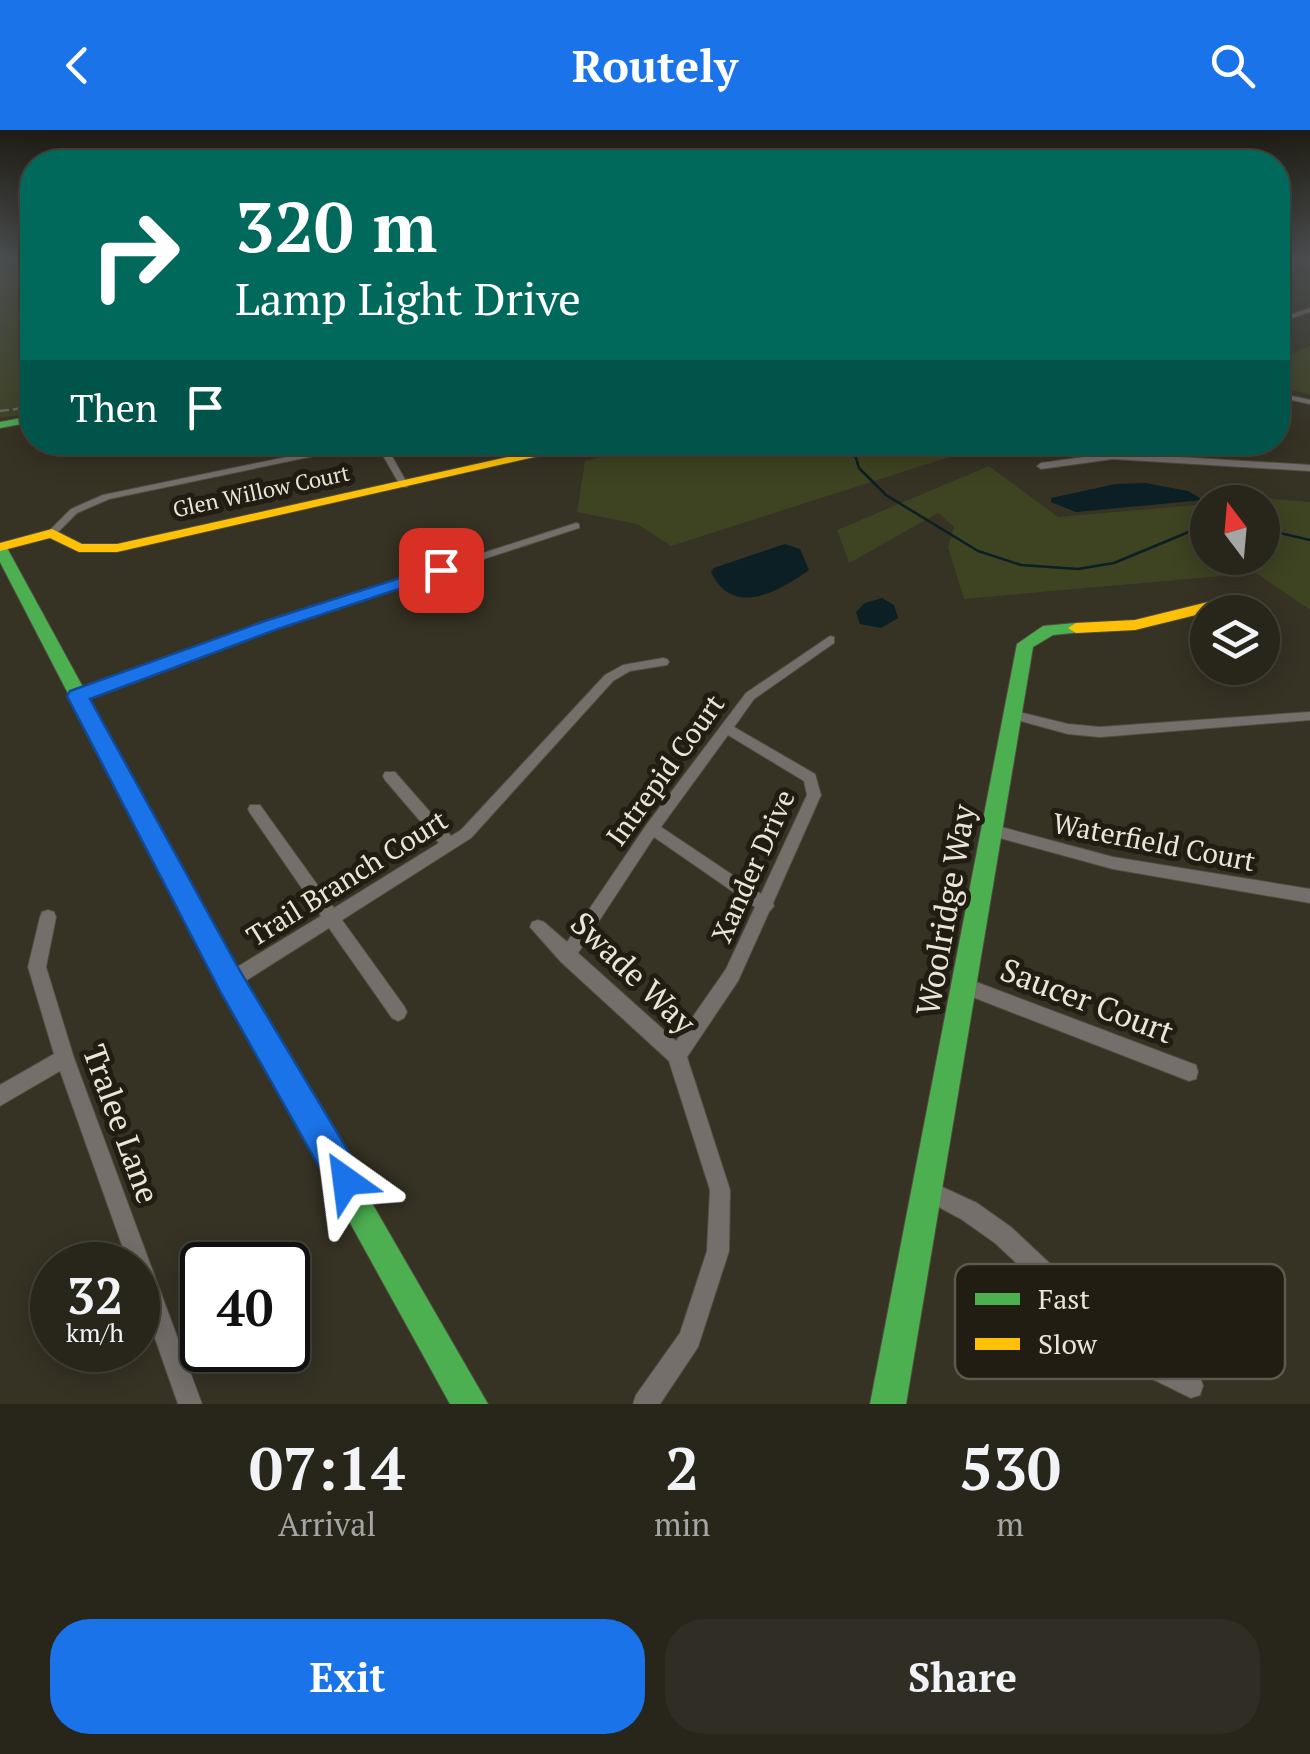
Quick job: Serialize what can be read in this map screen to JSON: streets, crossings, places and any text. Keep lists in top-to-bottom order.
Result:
{
  "streets": {
    "street": [
      "Glen Willow Court",
      "Intrepid Court",
      "Waterfield Court",
      "Xander Drive",
      "Trail Branch Court",
      "Woolridge Way",
      "Swade Way",
      "Saucer Court",
      "Tralee Lane"
    ]
  },
  "crossings": [
    ["Intrepid Court", "Xander Drive"],
    ["Intrepid Court", "Swade Way"],
    ["Waterfield Court", "Woolridge Way"],
    ["Xander Drive", "Swade Way"],
    ["Woolridge Way", "Saucer Court"]
  ],
  "legend": ["Fast", "Slow"],
  "north": "top",
  "page": {
    "header": "Routely",
    "turn": ["320 m", "Lamp Light Drive"],
    "then": "Then",
    "speed": "32 km/h",
    "limit": "40",
    "eta": [
      "07:14",
      "Arrival",
      "2",
      "min",
      "530",
      "m"
    ],
    "buttons": ["Exit", "Share"]
  }
}
